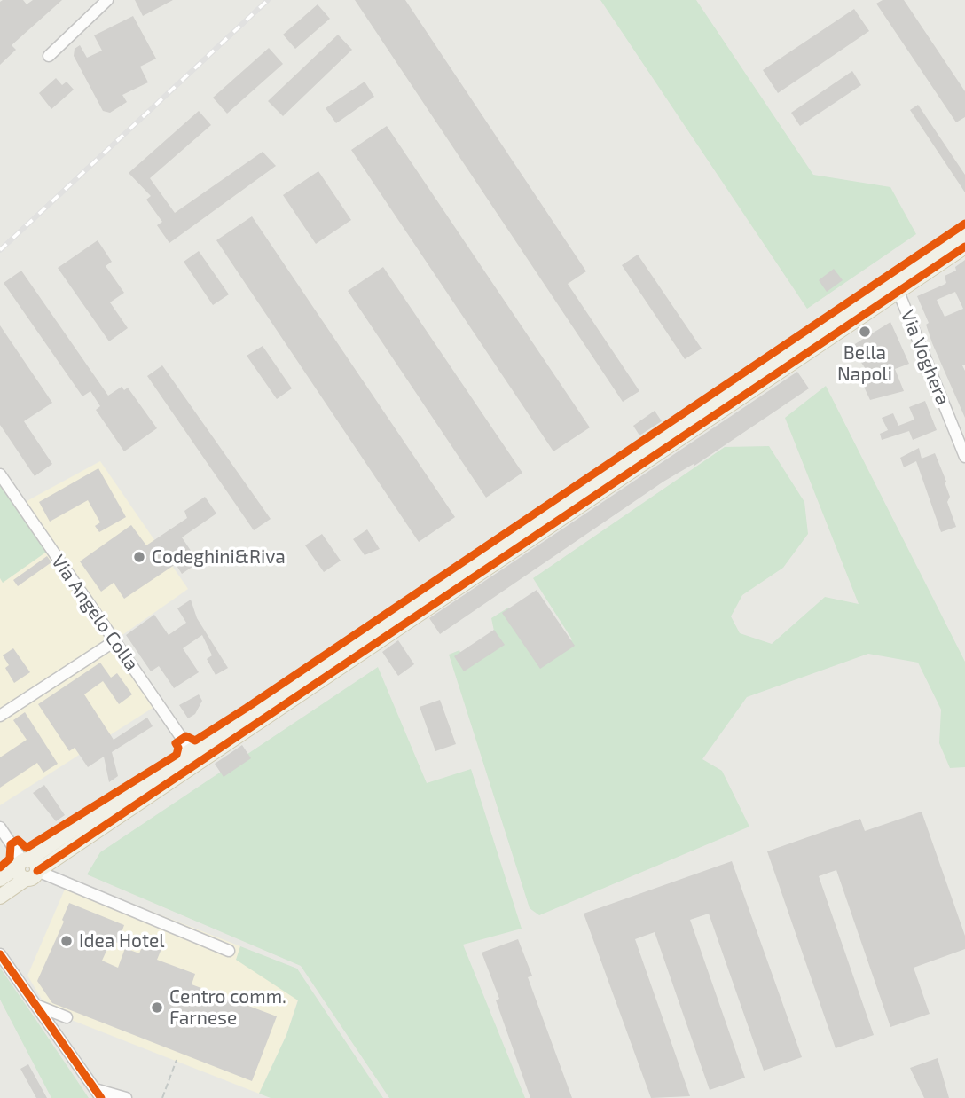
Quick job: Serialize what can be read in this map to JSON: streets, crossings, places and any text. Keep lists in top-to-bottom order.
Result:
{
  "streets": {
    "street": ["Via Voghera", "Via Angelo Colla"]
  },
  "places": [
    "Bella Napoli",
    "Codeghini&Riva",
    "Idea Hotel",
    "Centro comm. Farnese"
  ]
}
